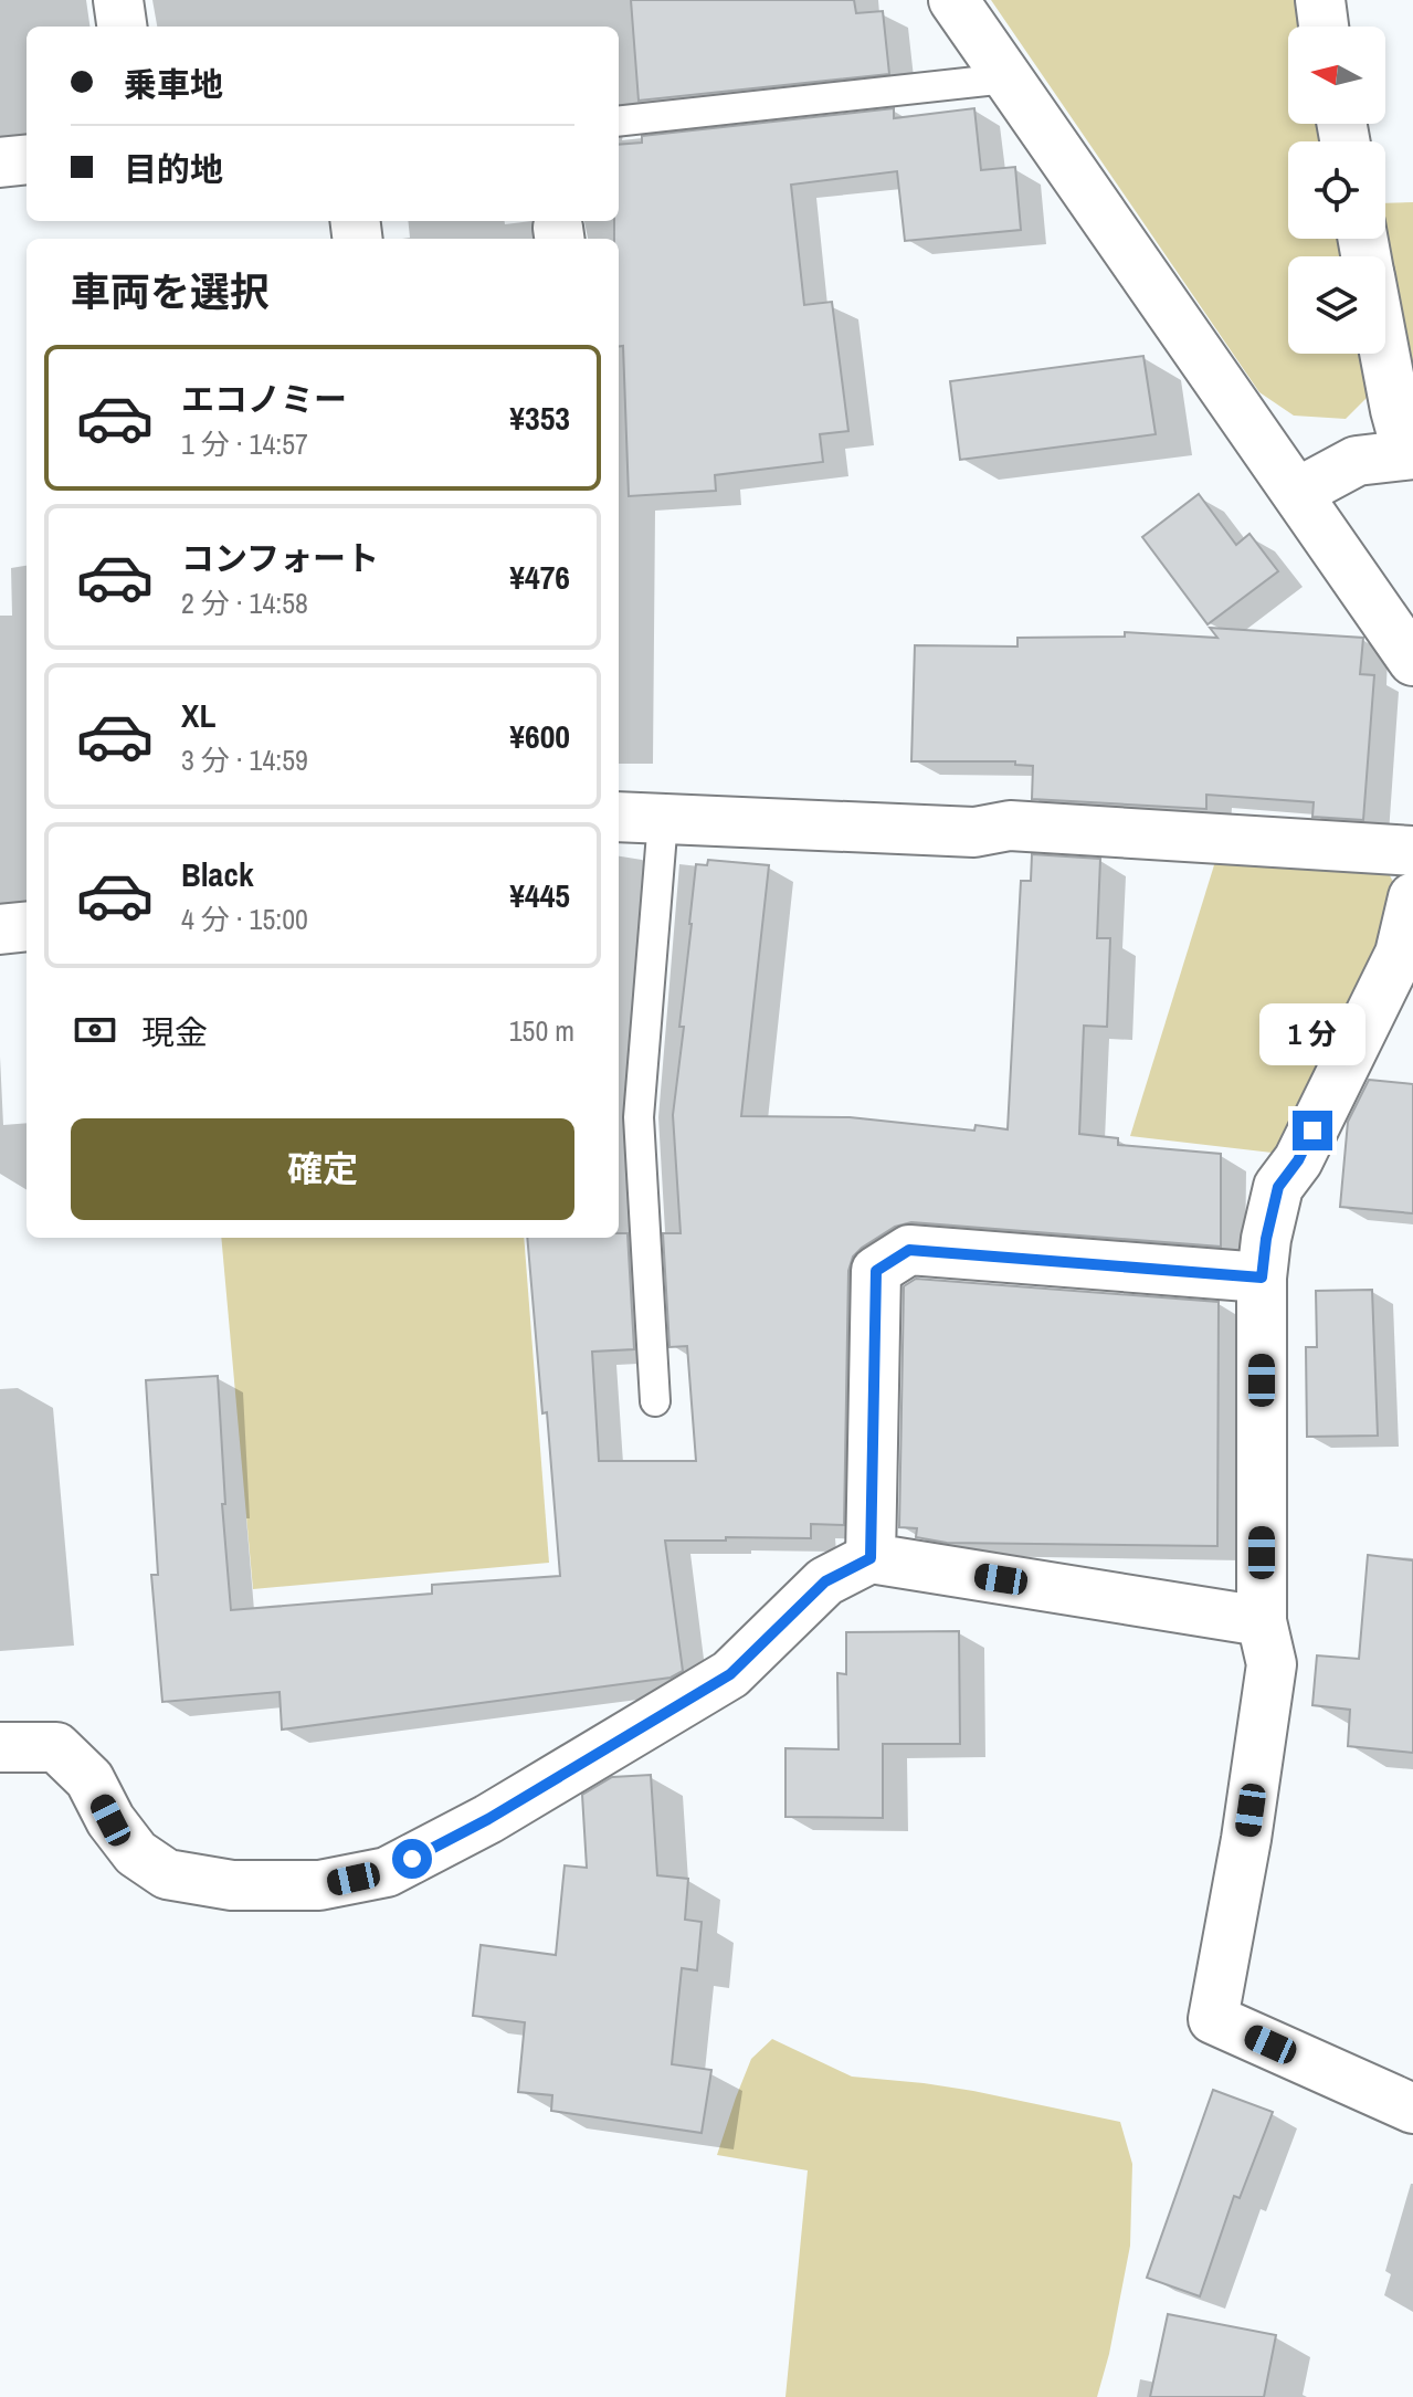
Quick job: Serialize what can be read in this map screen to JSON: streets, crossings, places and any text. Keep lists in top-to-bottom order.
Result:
{
  "north": "left",
  "page": {
    "banner": ["乗車地", "目的地"],
    "heading": "車両を選択",
    "list": [
      {
        "name": "エコノミー",
        "note": "1 分 · 14:57",
        "value": "¥353"
      },
      {
        "name": "コンフォート",
        "note": "2 分 · 14:58",
        "value": "¥476"
      },
      {
        "name": "XL",
        "note": "3 分 · 14:59",
        "value": "¥600"
      },
      {
        "name": "Black",
        "note": "4 分 · 15:00",
        "value": "¥445"
      }
    ],
    "pay": ["現金", "150 m"],
    "bubble": "1 分",
    "buttons": "確定"
  }
}
